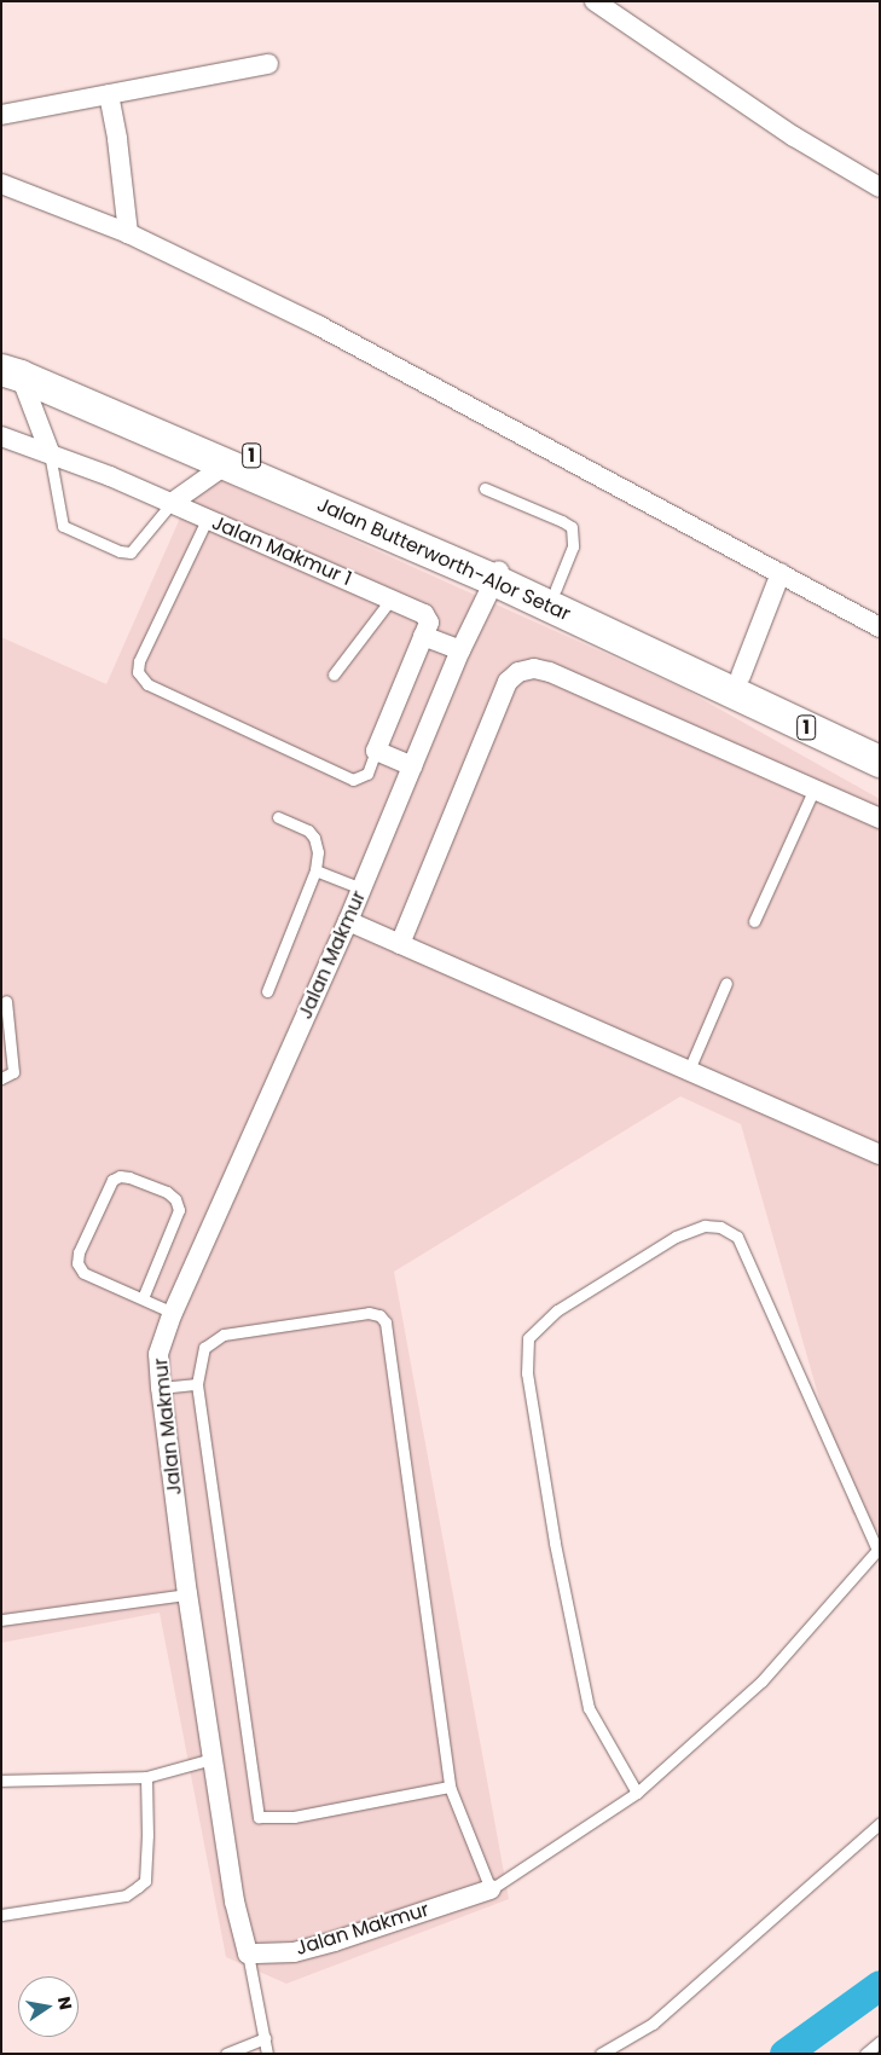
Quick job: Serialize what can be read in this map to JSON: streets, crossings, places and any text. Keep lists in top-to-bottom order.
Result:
{
  "streets": {
    "main road": ["1", "Jalan Butterworth-Alor Setar"],
    "street": ["Jalan Makmur 1", "Jalan Makmur"]
  },
  "crossings": [
    ["Jalan Butterworth-Alor Setar", "Jalan Makmur"]
  ],
  "north": "right"
}
